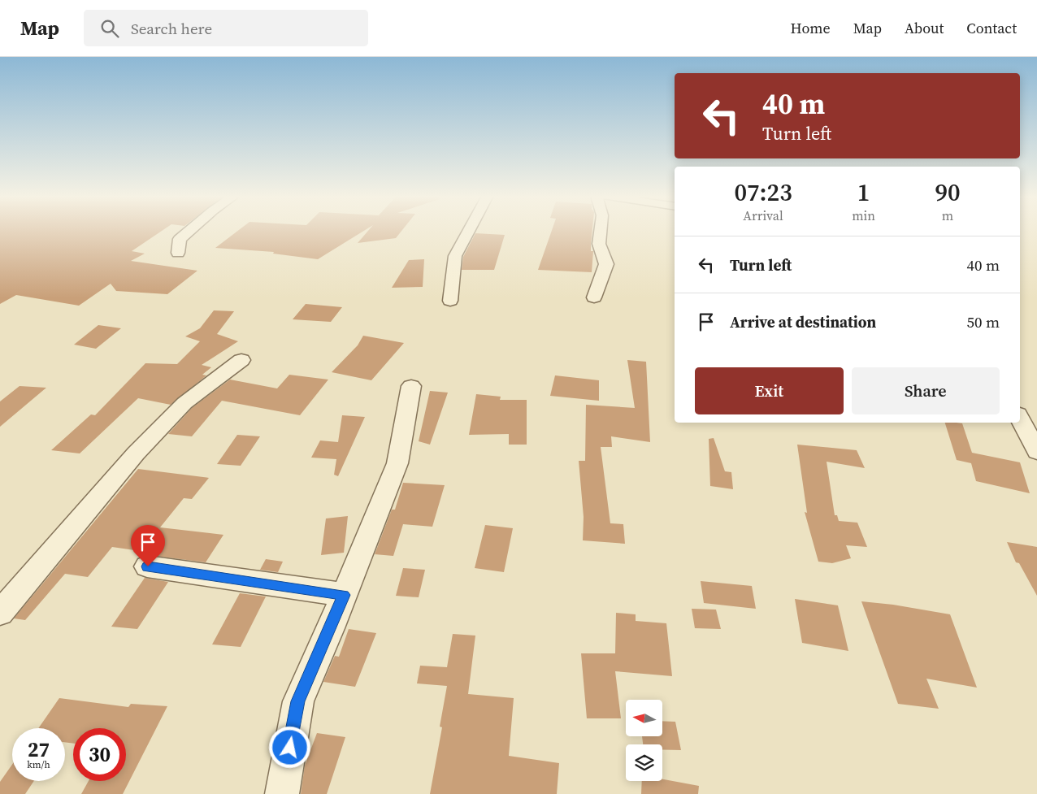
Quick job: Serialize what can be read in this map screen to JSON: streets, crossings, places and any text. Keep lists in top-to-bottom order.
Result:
{
  "north": "left",
  "page": {
    "header": "Map",
    "search": "Search here",
    "nav": [
      "Home",
      "Map",
      "About",
      "Contact"
    ],
    "turn": ["40 m", "Turn left"],
    "eta": [
      "07:23",
      "Arrival",
      "1",
      "min",
      "90",
      "m"
    ],
    "list": [
      {
        "name": "Turn left",
        "value": "40 m"
      },
      {
        "name": "Arrive at destination",
        "value": "50 m"
      }
    ],
    "buttons": ["Exit", "Share"],
    "speed": "27 km/h",
    "limit": "30"
  }
}
